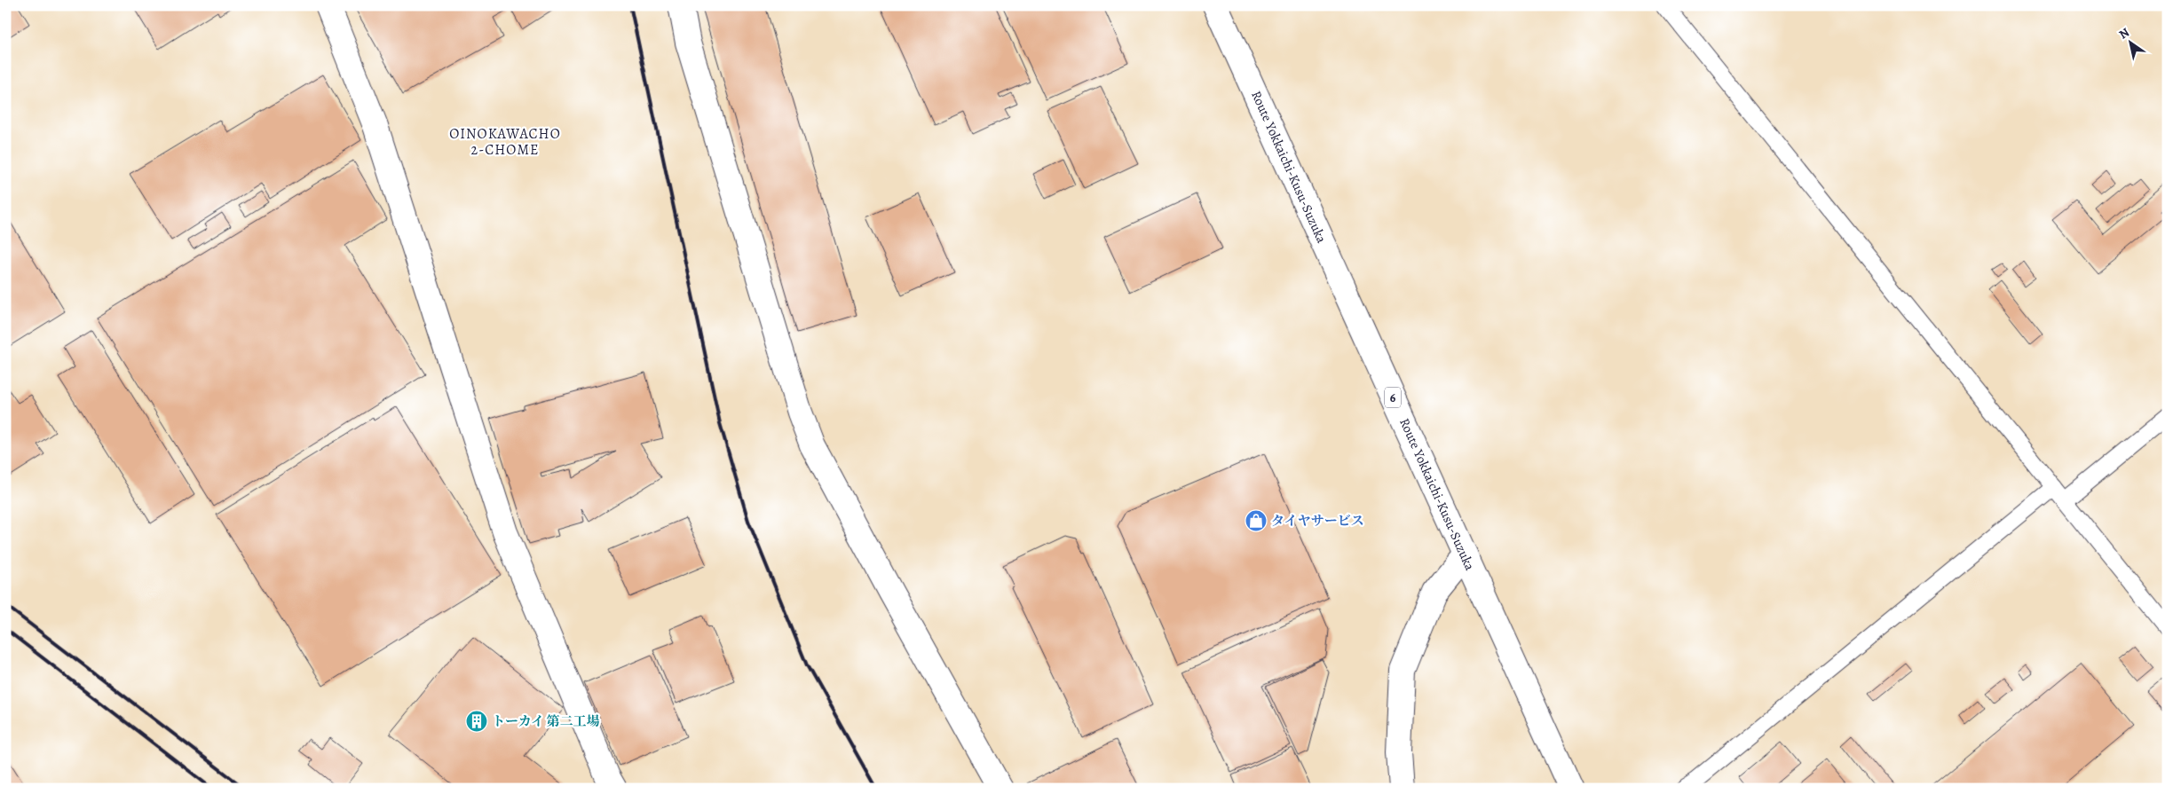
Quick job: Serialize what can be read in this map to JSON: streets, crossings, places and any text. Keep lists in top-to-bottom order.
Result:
{
  "streets": {
    "street": ["Route Yokkaichi-Kusu-Suzuka", "6"]
  },
  "districts": ["OINOKAWACHO 2-CHOME"],
  "places": {
    "shop": ["タイヤサービス"],
    "building": ["トーカイ 第二工場"]
  },
  "north": "top left"
}
